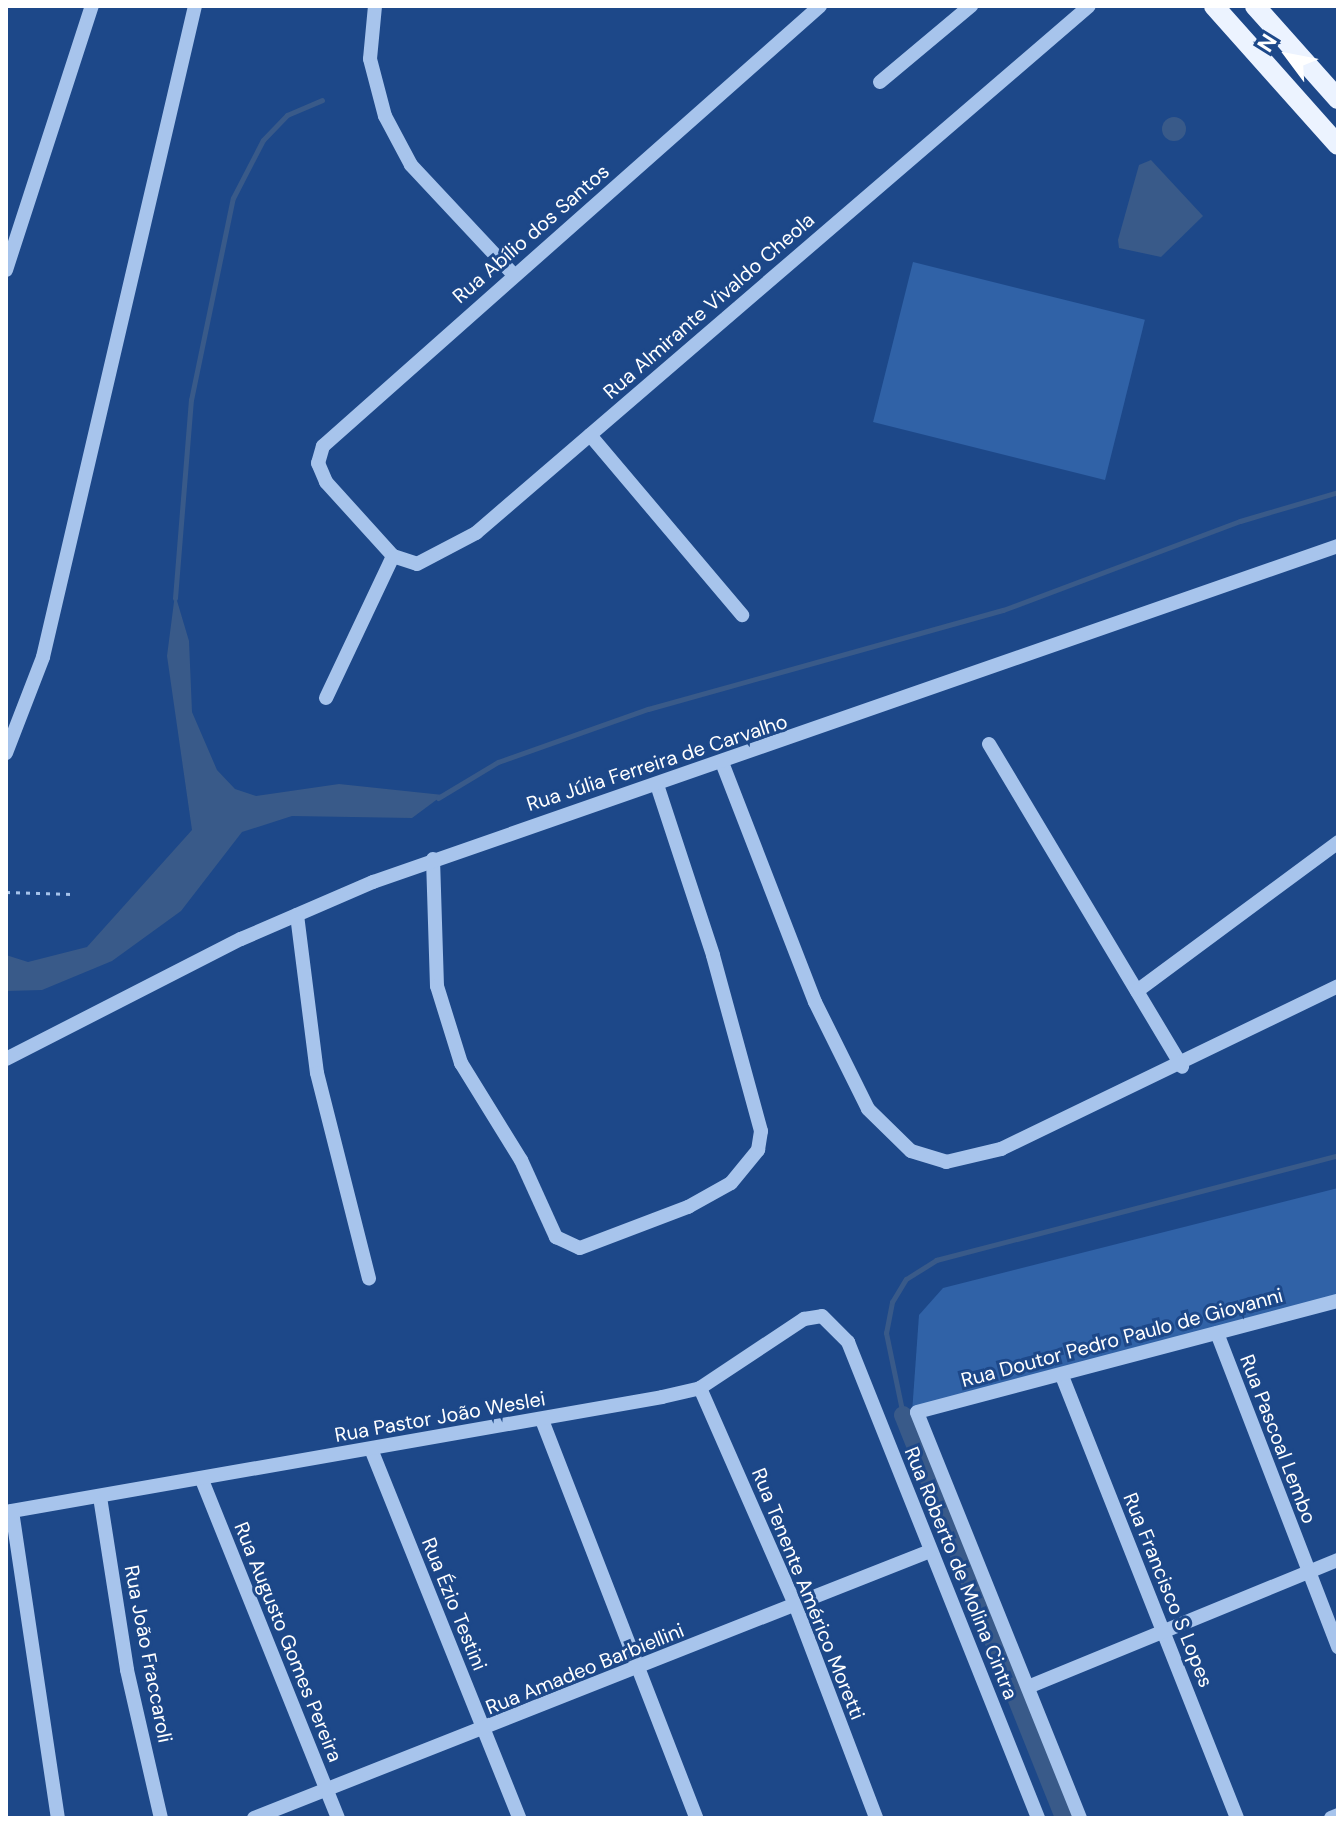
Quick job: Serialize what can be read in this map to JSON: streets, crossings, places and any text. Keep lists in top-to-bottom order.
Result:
{
  "streets": {
    "street": [
      "Rua Abílio dos Santos",
      "Rua Almirante Vivaldo Cheola",
      "Rua Júlia Ferreira de Carvalho",
      "Rua Doutor Pedro Paulo de Giovanni",
      "Rua Pastor João Weslei",
      "Rua Pascoal Lembo",
      "Rua Roberto de Molina Cintra",
      "Rua Francisco S Lopes",
      "Rua Tenente Américo Moretti",
      "Rua Ézio Testini",
      "Rua Augusto Gomes Pereira",
      "Rua João Fraccaroli",
      "Rua Amadeo Barbiellini"
    ]
  },
  "crossings": [
    ["Rua Abílio dos Santos", "Rua Almirante Vivaldo Cheola"],
    ["Rua Doutor Pedro Paulo de Giovanni", "Rua Pascoal Lembo"],
    ["Rua Doutor Pedro Paulo de Giovanni", "Rua Roberto de Molina Cintra"],
    ["Rua Doutor Pedro Paulo de Giovanni", "Rua Francisco S Lopes"],
    ["Rua Pastor João Weslei", "Rua Roberto de Molina Cintra"],
    ["Rua Pastor João Weslei", "Rua Tenente Américo Moretti"],
    ["Rua Pastor João Weslei", "Rua Ézio Testini"],
    ["Rua Pastor João Weslei", "Rua Augusto Gomes Pereira"],
    ["Rua Pastor João Weslei", "Rua João Fraccaroli"],
    ["Rua Roberto de Molina Cintra", "Rua Amadeo Barbiellini"],
    ["Rua Tenente Américo Moretti", "Rua Amadeo Barbiellini"],
    ["Rua Ézio Testini", "Rua Amadeo Barbiellini"],
    ["Rua Augusto Gomes Pereira", "Rua Amadeo Barbiellini"]
  ],
  "north": "top left"
}
